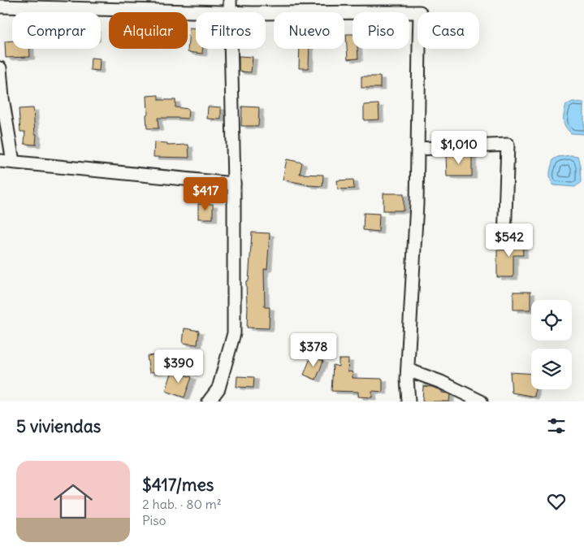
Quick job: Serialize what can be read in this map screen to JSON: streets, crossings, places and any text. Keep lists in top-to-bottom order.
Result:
{
  "page": {
    "chip": [
      "Comprar",
      "Alquilar",
      "Filtros",
      "Nuevo",
      "Piso",
      "Casa"
    ],
    "price": [
      "$1,010",
      "$417",
      "$542",
      "$378",
      "$390"
    ],
    "heading": "5 viviendas",
    "list": [
      {
        "name": "$417/mes",
        "note": "2 hab. · 80 m² · Piso"
      }
    ]
  }
}
